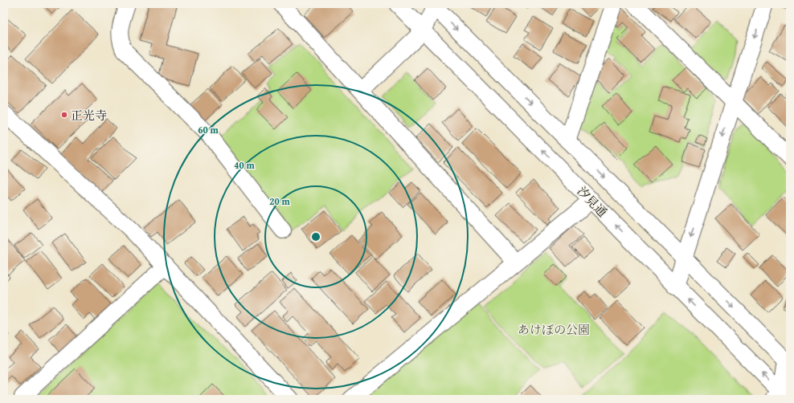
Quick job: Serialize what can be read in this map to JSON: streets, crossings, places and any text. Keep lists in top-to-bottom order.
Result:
{
  "streets": {
    "street": ["汐見通"]
  },
  "parks": ["あけぼの公園"],
  "places": ["正光寺"],
  "rings": ["60 m", "40 m", "20 m"]
}
